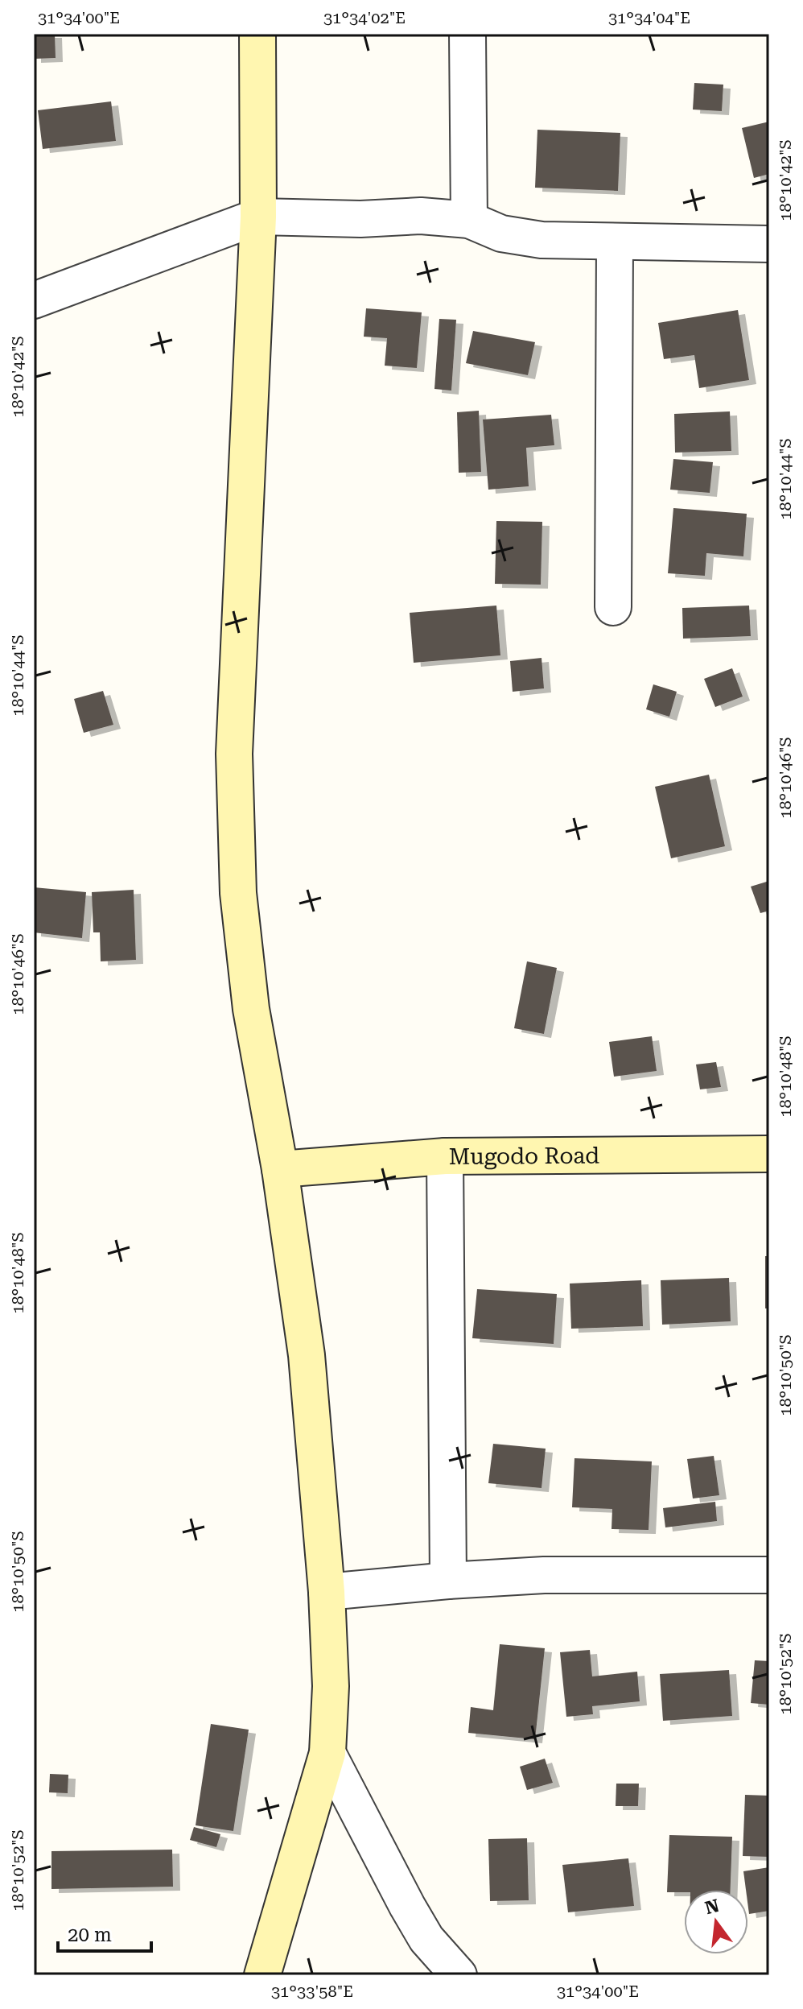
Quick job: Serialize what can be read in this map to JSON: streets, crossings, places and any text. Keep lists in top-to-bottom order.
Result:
{
  "streets": {
    "street": ["Mugodo Road"]
  },
  "scale_bar": "20 m",
  "north": "top",
  "coordinates": [
    "31°34'00\"E",
    "31°34'02\"E",
    "31°34'04\"E",
    "18°10'42\"S",
    "18°10'44\"S",
    "18°10'46\"S",
    "18°10'48\"S",
    "18°10'50\"S",
    "18°10'52\"S",
    "31°33'58\"E"
  ]
}
